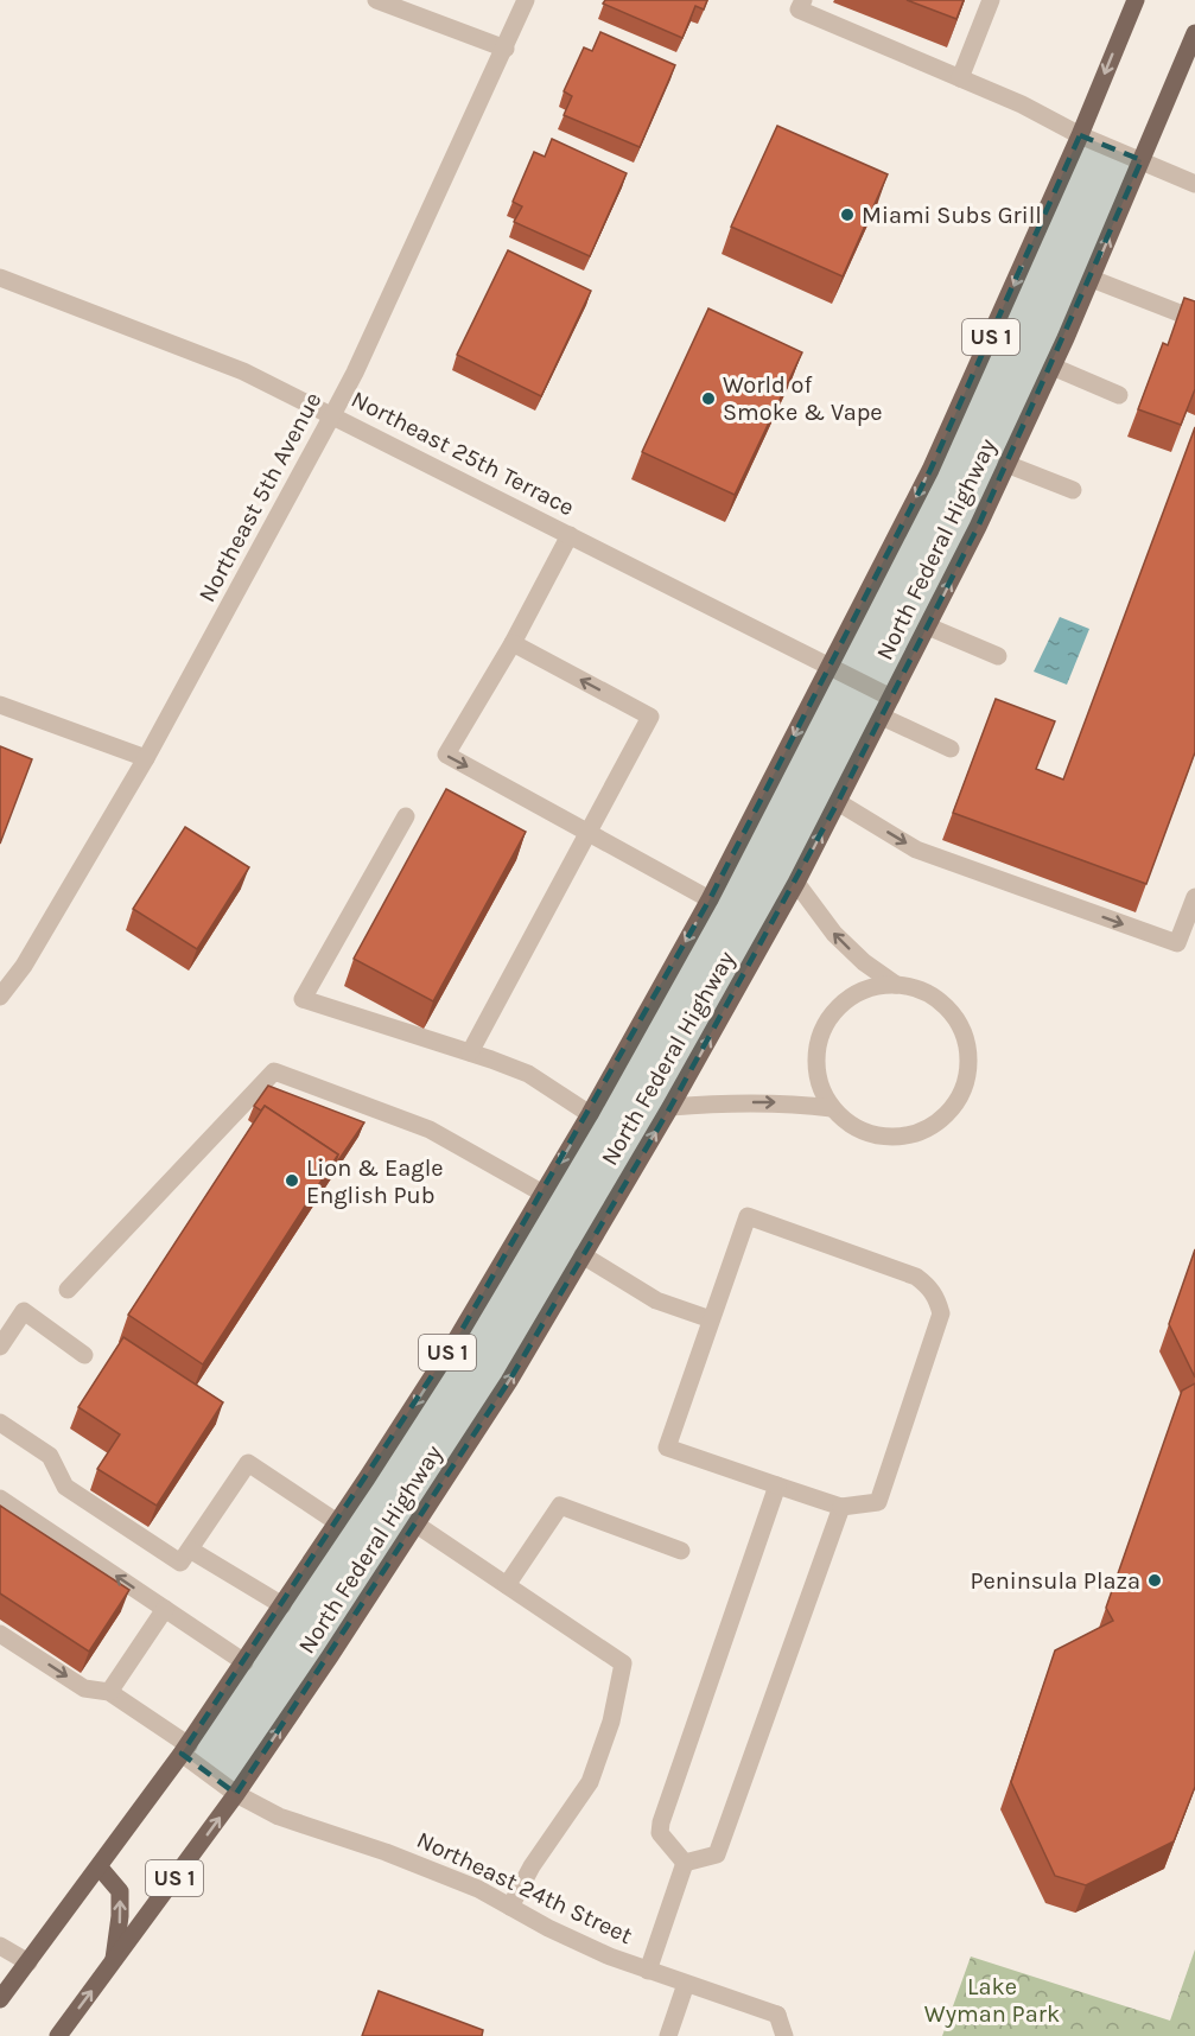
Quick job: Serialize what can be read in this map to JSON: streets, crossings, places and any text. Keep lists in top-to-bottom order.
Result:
{
  "streets": {
    "main road": ["US 1", "North Federal Highway"],
    "street": ["Northeast 25th Terrace", "Northeast 5th Avenue", "Northeast 24th Street"]
  },
  "crossings": [
    ["Northeast 25th Terrace", "Northeast 5th Avenue"],
    ["Northeast 25th Terrace", "North Federal Highway"],
    ["North Federal Highway", "Northeast 24th Street"]
  ],
  "parks": ["Lake Wyman Park"],
  "places": [
    "Miami Subs Grill",
    "World of Smoke & Vape",
    "Lion & Eagle English Pub",
    "Peninsula Plaza"
  ]
}
